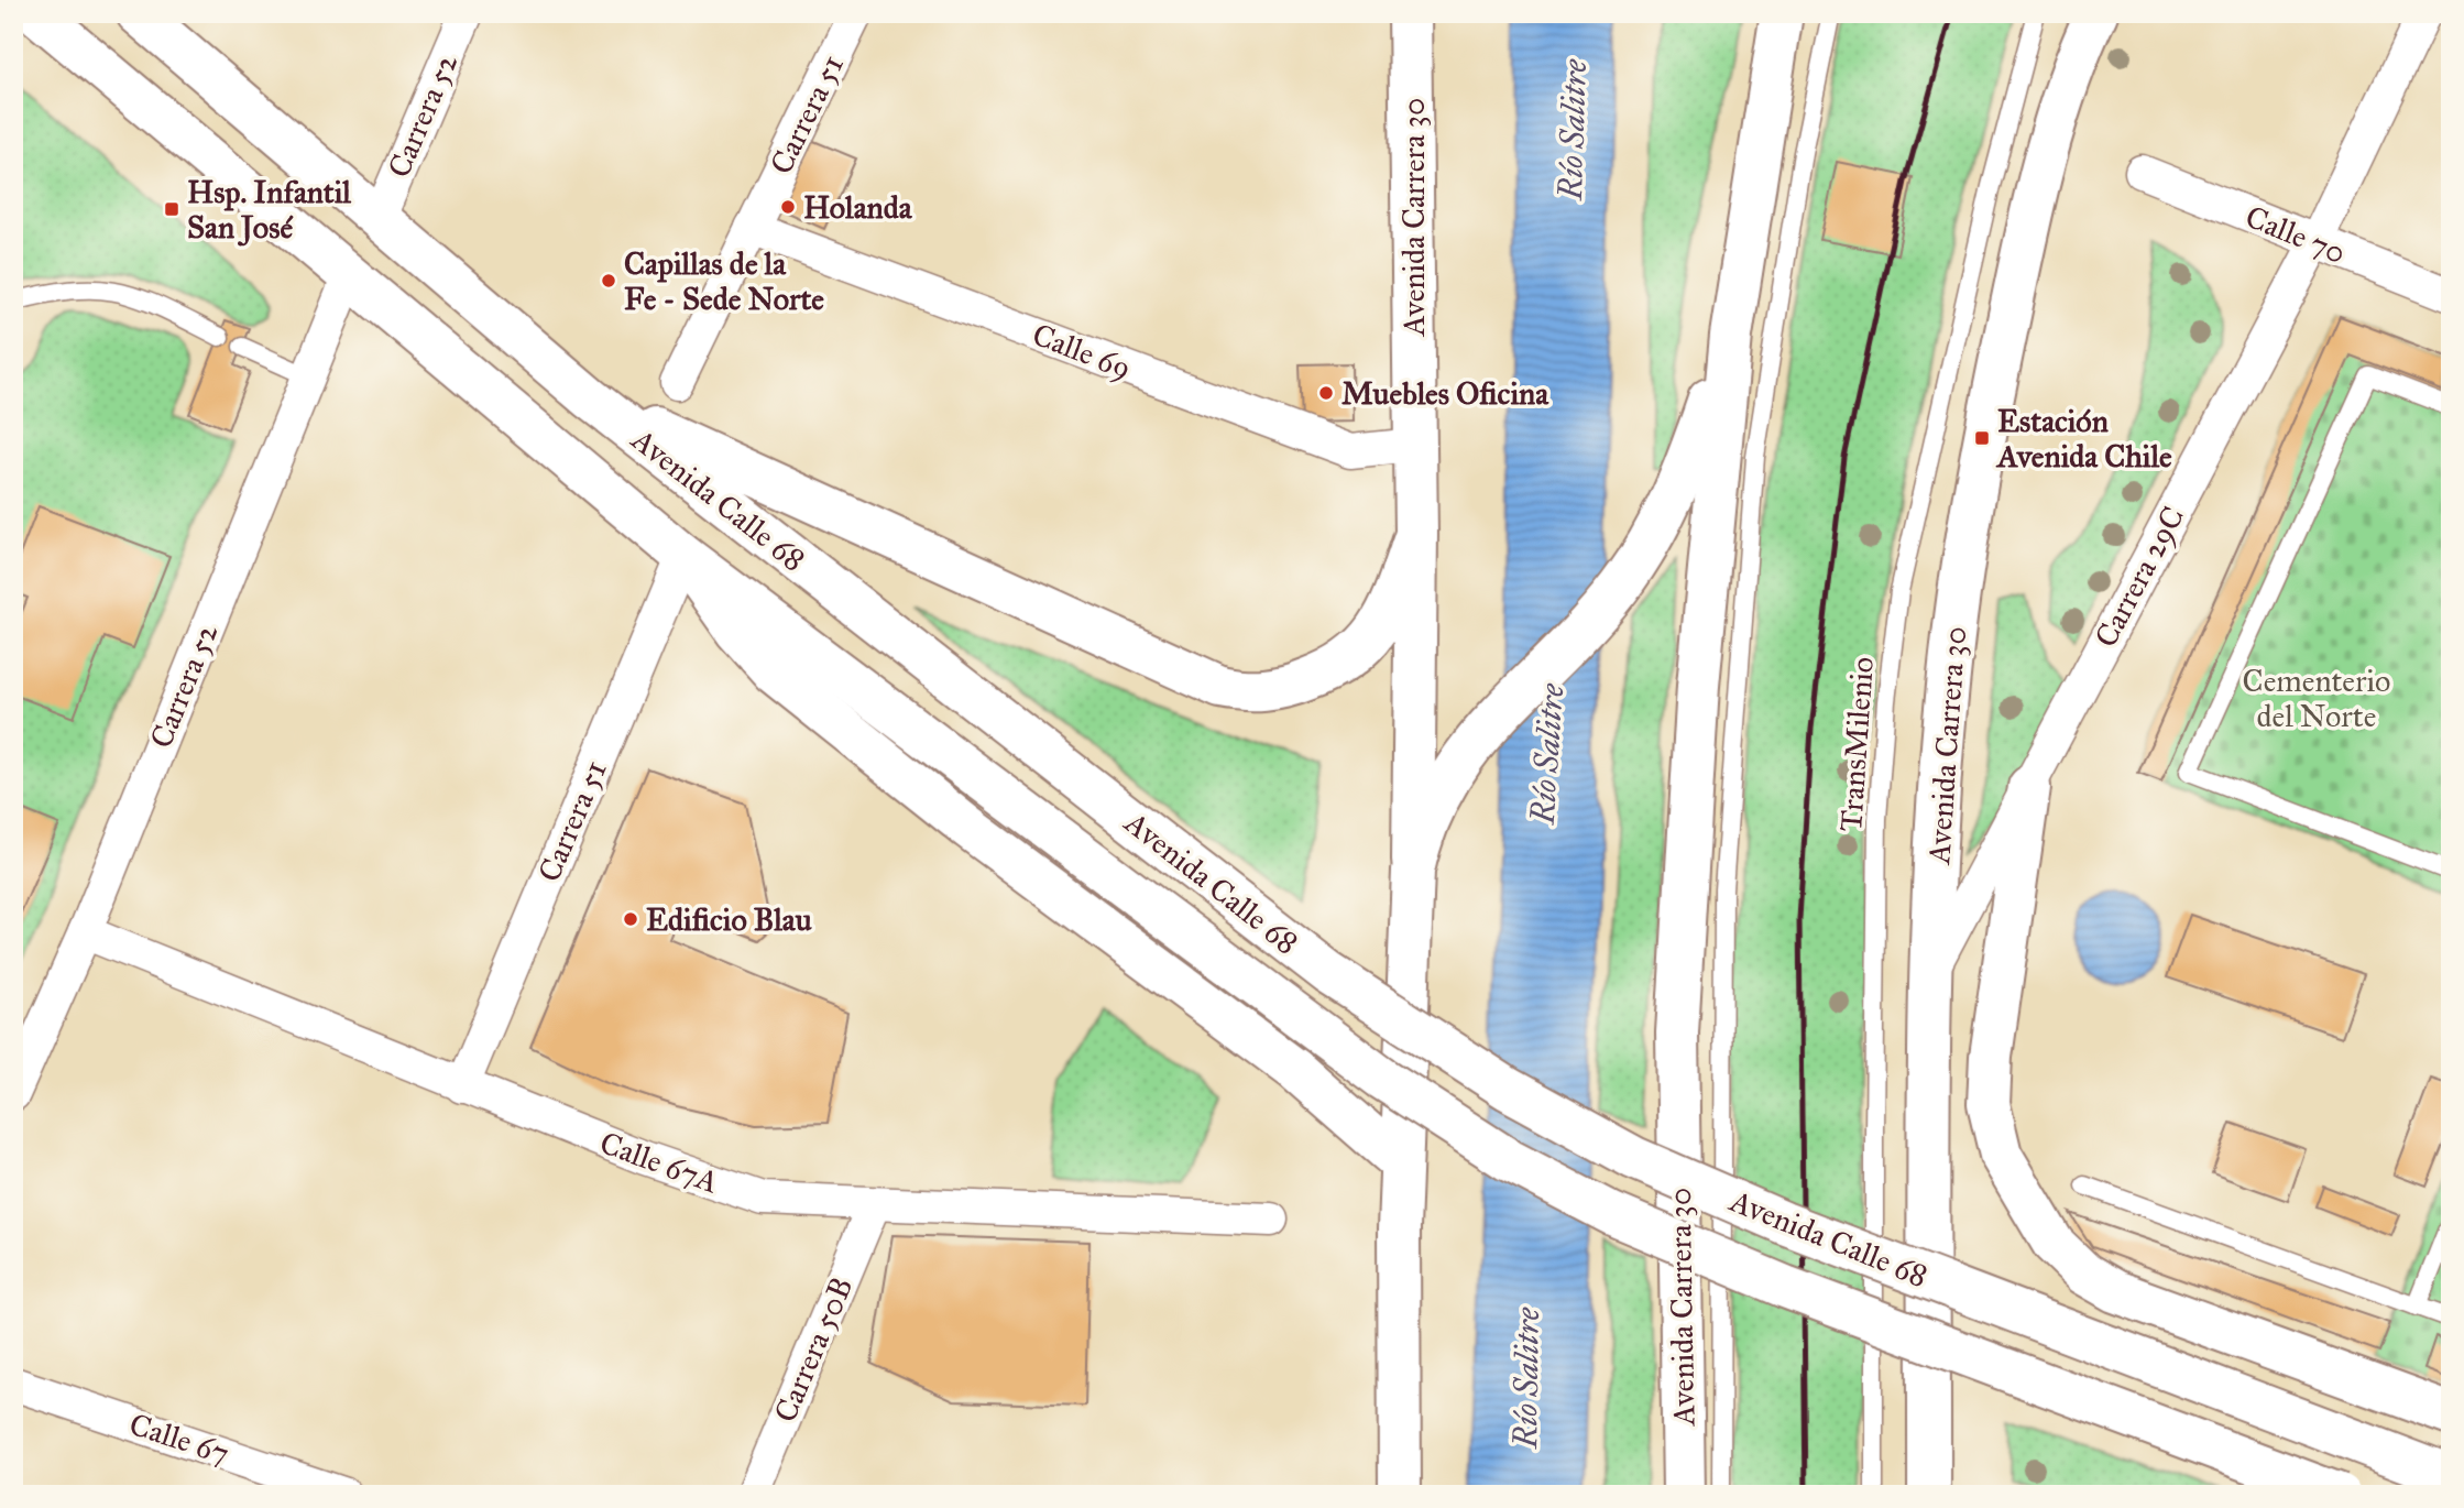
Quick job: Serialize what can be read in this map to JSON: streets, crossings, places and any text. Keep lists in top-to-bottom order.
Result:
{
  "streets": {
    "main road": ["Avenida Carrera 30", "Avenida Calle 68"],
    "street": [
      "Carrera 51",
      "Carrera 52",
      "Calle 70",
      "Calle 69",
      "Carrera 29C",
      "Calle 67A",
      "Carrera 50B",
      "Calle 67"
    ],
    "lane": ["TransMilenio"]
  },
  "crossings": [
    ["Carrera 51", "Calle 69"],
    ["Carrera 51", "Avenida Calle 68"],
    ["Carrera 51", "Calle 67A"],
    ["Carrera 52", "Avenida Calle 68"],
    ["Carrera 52", "Calle 67A"],
    ["Avenida Carrera 30", "Calle 69"],
    ["Avenida Carrera 30", "Carrera 29C"],
    ["Calle 70", "Carrera 29C"],
    ["Calle 67A", "Carrera 50B"]
  ],
  "water": ["Río Salitre"],
  "parks": ["Cementerio del Norte"],
  "places": {
    "other": [
      "Holanda",
      "Capillas de la Fe - Sede Norte",
      "Muebles Oficina",
      "Edificio Blau"
    ],
    "transit": ["Hsp. Infantil San José", "Estación Avenida Chile"]
  }
}
